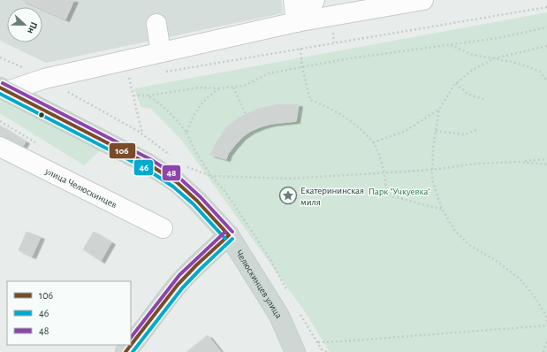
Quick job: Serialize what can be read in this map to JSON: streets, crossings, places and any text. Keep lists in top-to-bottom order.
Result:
{
  "streets": {
    "main road": ["Челюскинцев улица"],
    "street": ["улица Челюскинцев"]
  },
  "parks": ["Парк \"Учкуевка\""],
  "places": {
    "place": ["Екатерининская миля"]
  },
  "lines": ["transit line 48", "transit line 106", "transit line 46"],
  "legend": ["106", "46", "48"],
  "north": "right"
}
